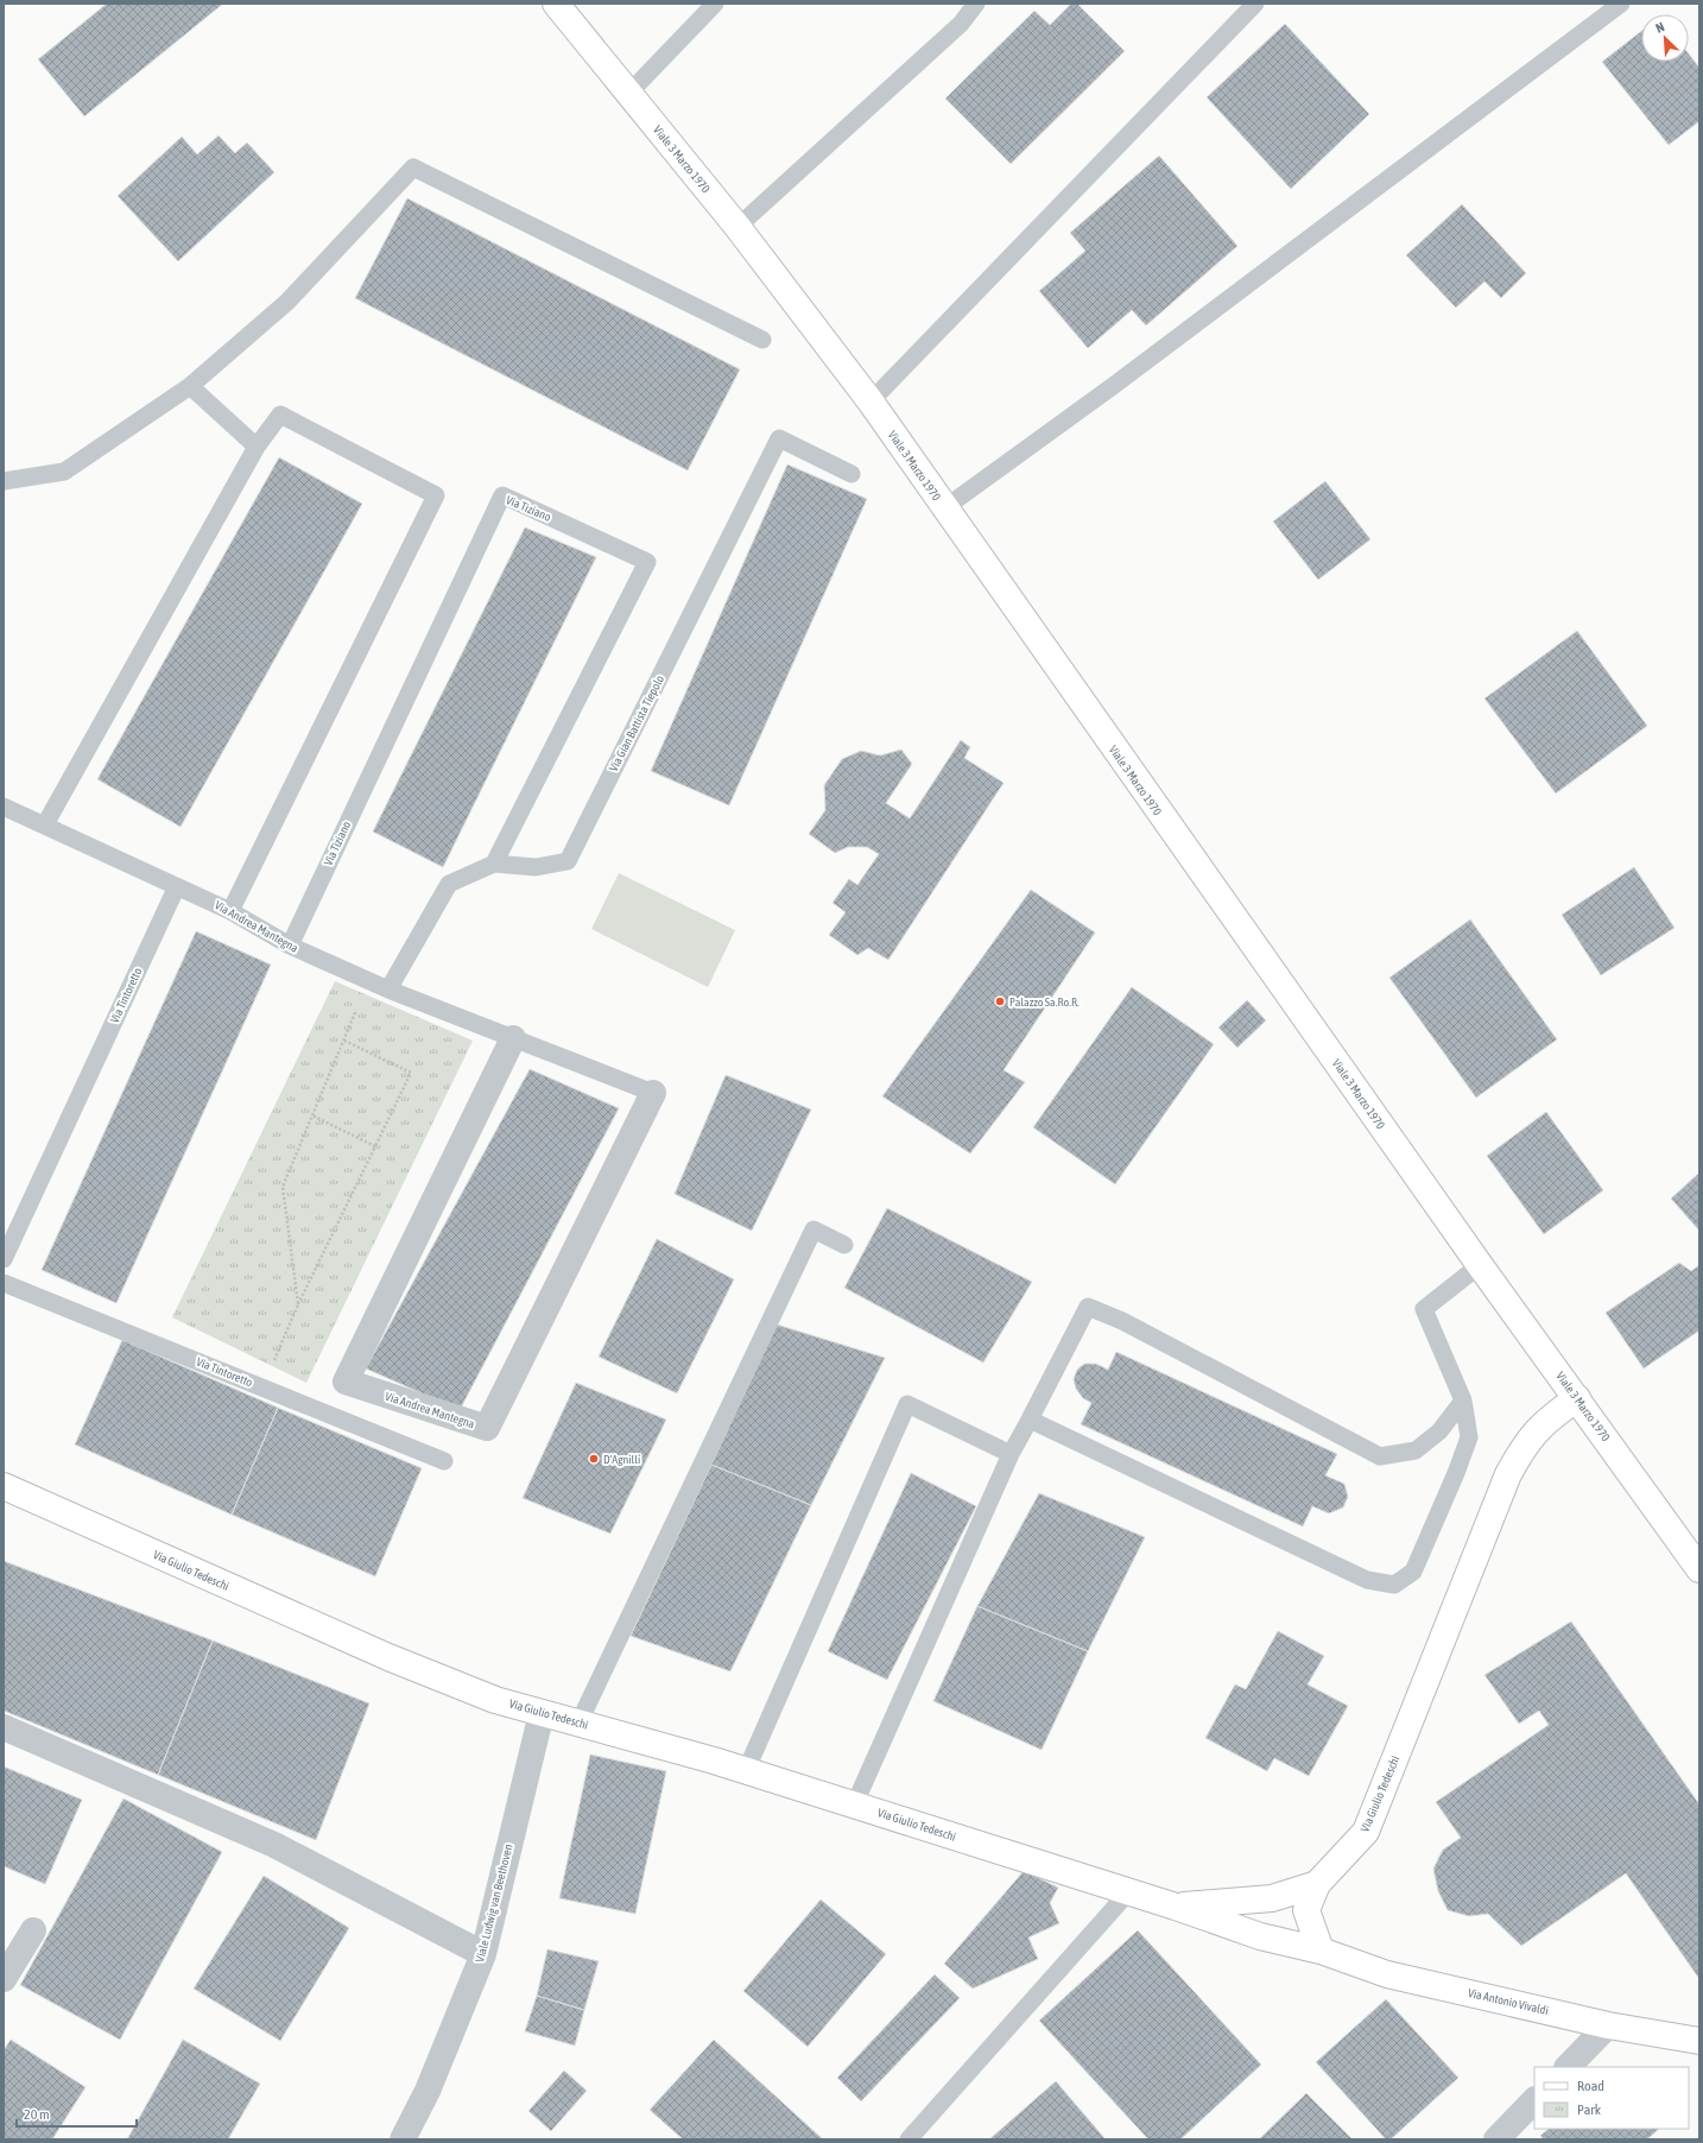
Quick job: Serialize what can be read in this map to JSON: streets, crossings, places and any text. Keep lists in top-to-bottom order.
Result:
{
  "streets": {
    "street": [
      "Viale 3 Marzo 1970",
      "Via Andrea Mantegna",
      "Via Giulio Tedeschi",
      "Viale Ludwig van Beethoven",
      "Via Antonio Vivaldi"
    ],
    "lane": ["Via Tiziano", "Via Gian Battista Tiepolo", "Via Tintoretto"]
  },
  "crossings": [
    ["Viale 3 Marzo 1970", "Via Giulio Tedeschi"],
    ["Via Tiziano", "Via Gian Battista Tiepolo"],
    ["Via Tiziano", "Via Andrea Mantegna"],
    ["Via Gian Battista Tiepolo", "Via Andrea Mantegna"],
    ["Via Andrea Mantegna", "Via Tintoretto"],
    ["Via Giulio Tedeschi", "Viale Ludwig van Beethoven"],
    ["Via Giulio Tedeschi", "Via Antonio Vivaldi"]
  ],
  "places": ["Palazzo Sa.Ro.R.", "D'Agnilli"],
  "legend": ["Road", "Park"],
  "scale_bar": "20 m",
  "north": "top left"
}
